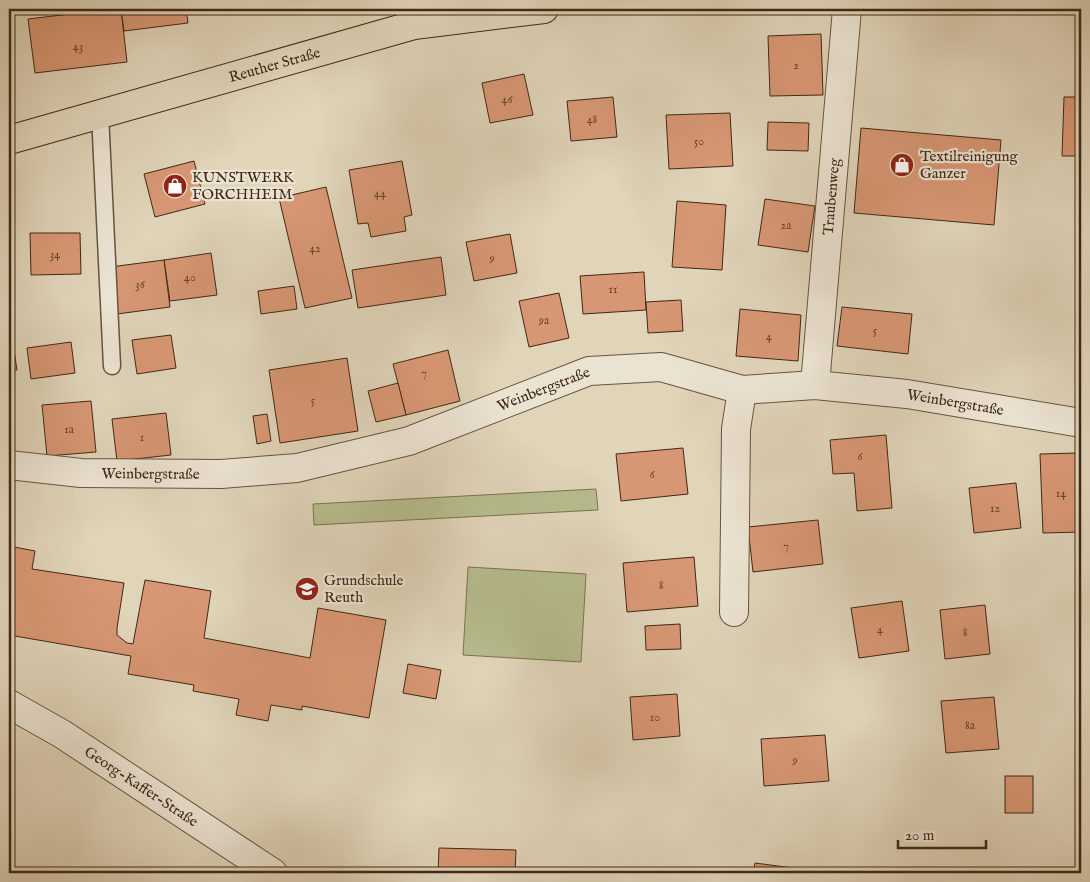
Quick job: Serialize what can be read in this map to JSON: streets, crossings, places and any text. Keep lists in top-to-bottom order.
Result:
{
  "streets": {
    "main road": ["Reuther Straße"],
    "street": ["Traubenweg", "Weinbergstraße", "Georg-Kaffer-Straße"]
  },
  "crossings": [
    ["Traubenweg", "Weinbergstraße"]
  ],
  "places": {
    "shop": ["Textilreinigung Ganzer", "KUNSTWERK FORCHHEIM"],
    "school or university": ["Grundschule Reuth"]
  },
  "house_numbers": [
    "43",
    "2",
    "46",
    "48",
    "50",
    "44",
    "2a",
    "42",
    "34",
    "9",
    "40",
    "36",
    "11",
    "9a",
    "5",
    "4",
    "7",
    "5",
    "1a",
    "1",
    "6",
    "6",
    "14",
    "12",
    "7",
    "8",
    "4",
    "8",
    "10",
    "8a",
    "9"
  ],
  "scale_bar": "20 m"
}
